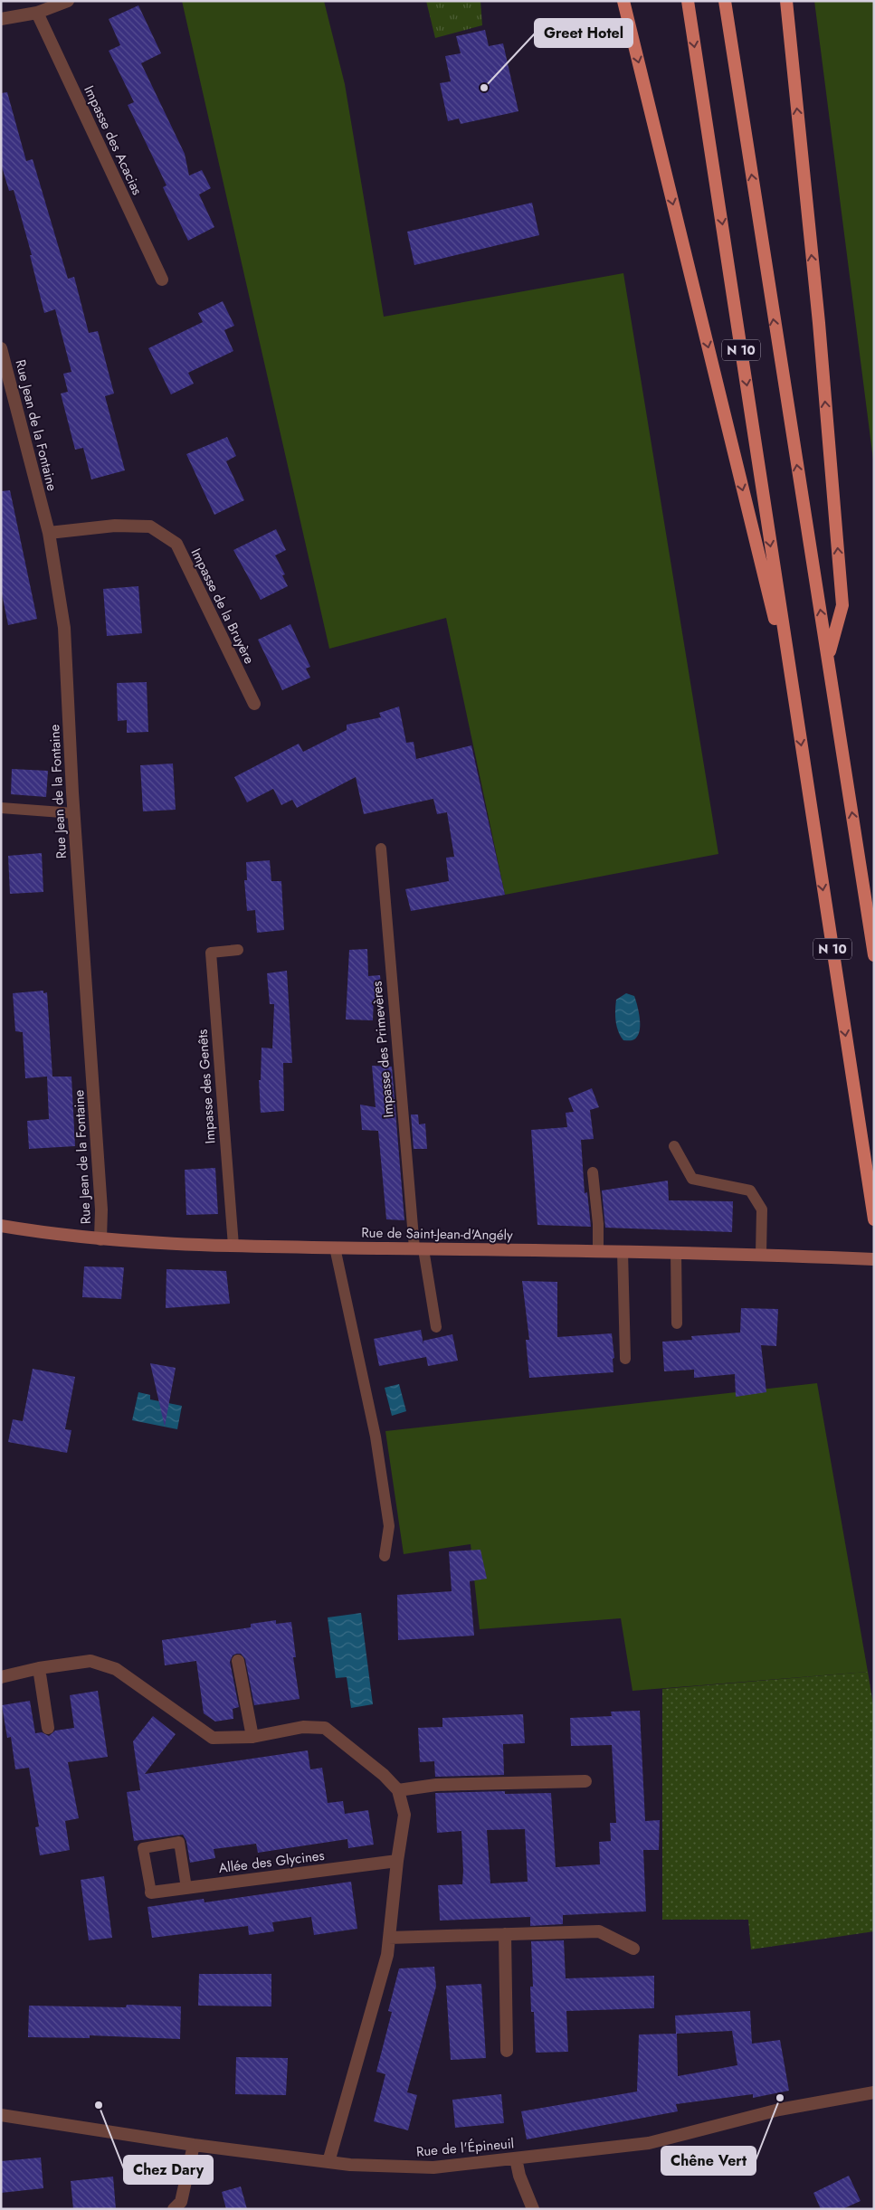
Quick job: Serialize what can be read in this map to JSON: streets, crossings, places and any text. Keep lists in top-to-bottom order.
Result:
{
  "streets": {
    "highway": ["N 10"],
    "main road": ["Rue de Saint-Jean-d'Angély"],
    "street": [
      "Impasse des Acacias",
      "Rue Jean de la Fontaine",
      "Impasse de la Bruyère",
      "Allée des Glycines",
      "Rue de l'Épineuil"
    ],
    "lane": ["Impasse des Primevères", "Impasse des Genêts"]
  },
  "crossings": [
    ["Rue Jean de la Fontaine", "Impasse de la Bruyère"],
    ["Rue Jean de la Fontaine", "Rue de Saint-Jean-d'Angély"],
    ["Impasse des Primevères", "Rue de Saint-Jean-d'Angély"],
    ["Impasse des Genêts", "Rue de Saint-Jean-d'Angély"]
  ],
  "places": ["Greet Hotel", "Chêne Vert", "Chez Dary"]
}
